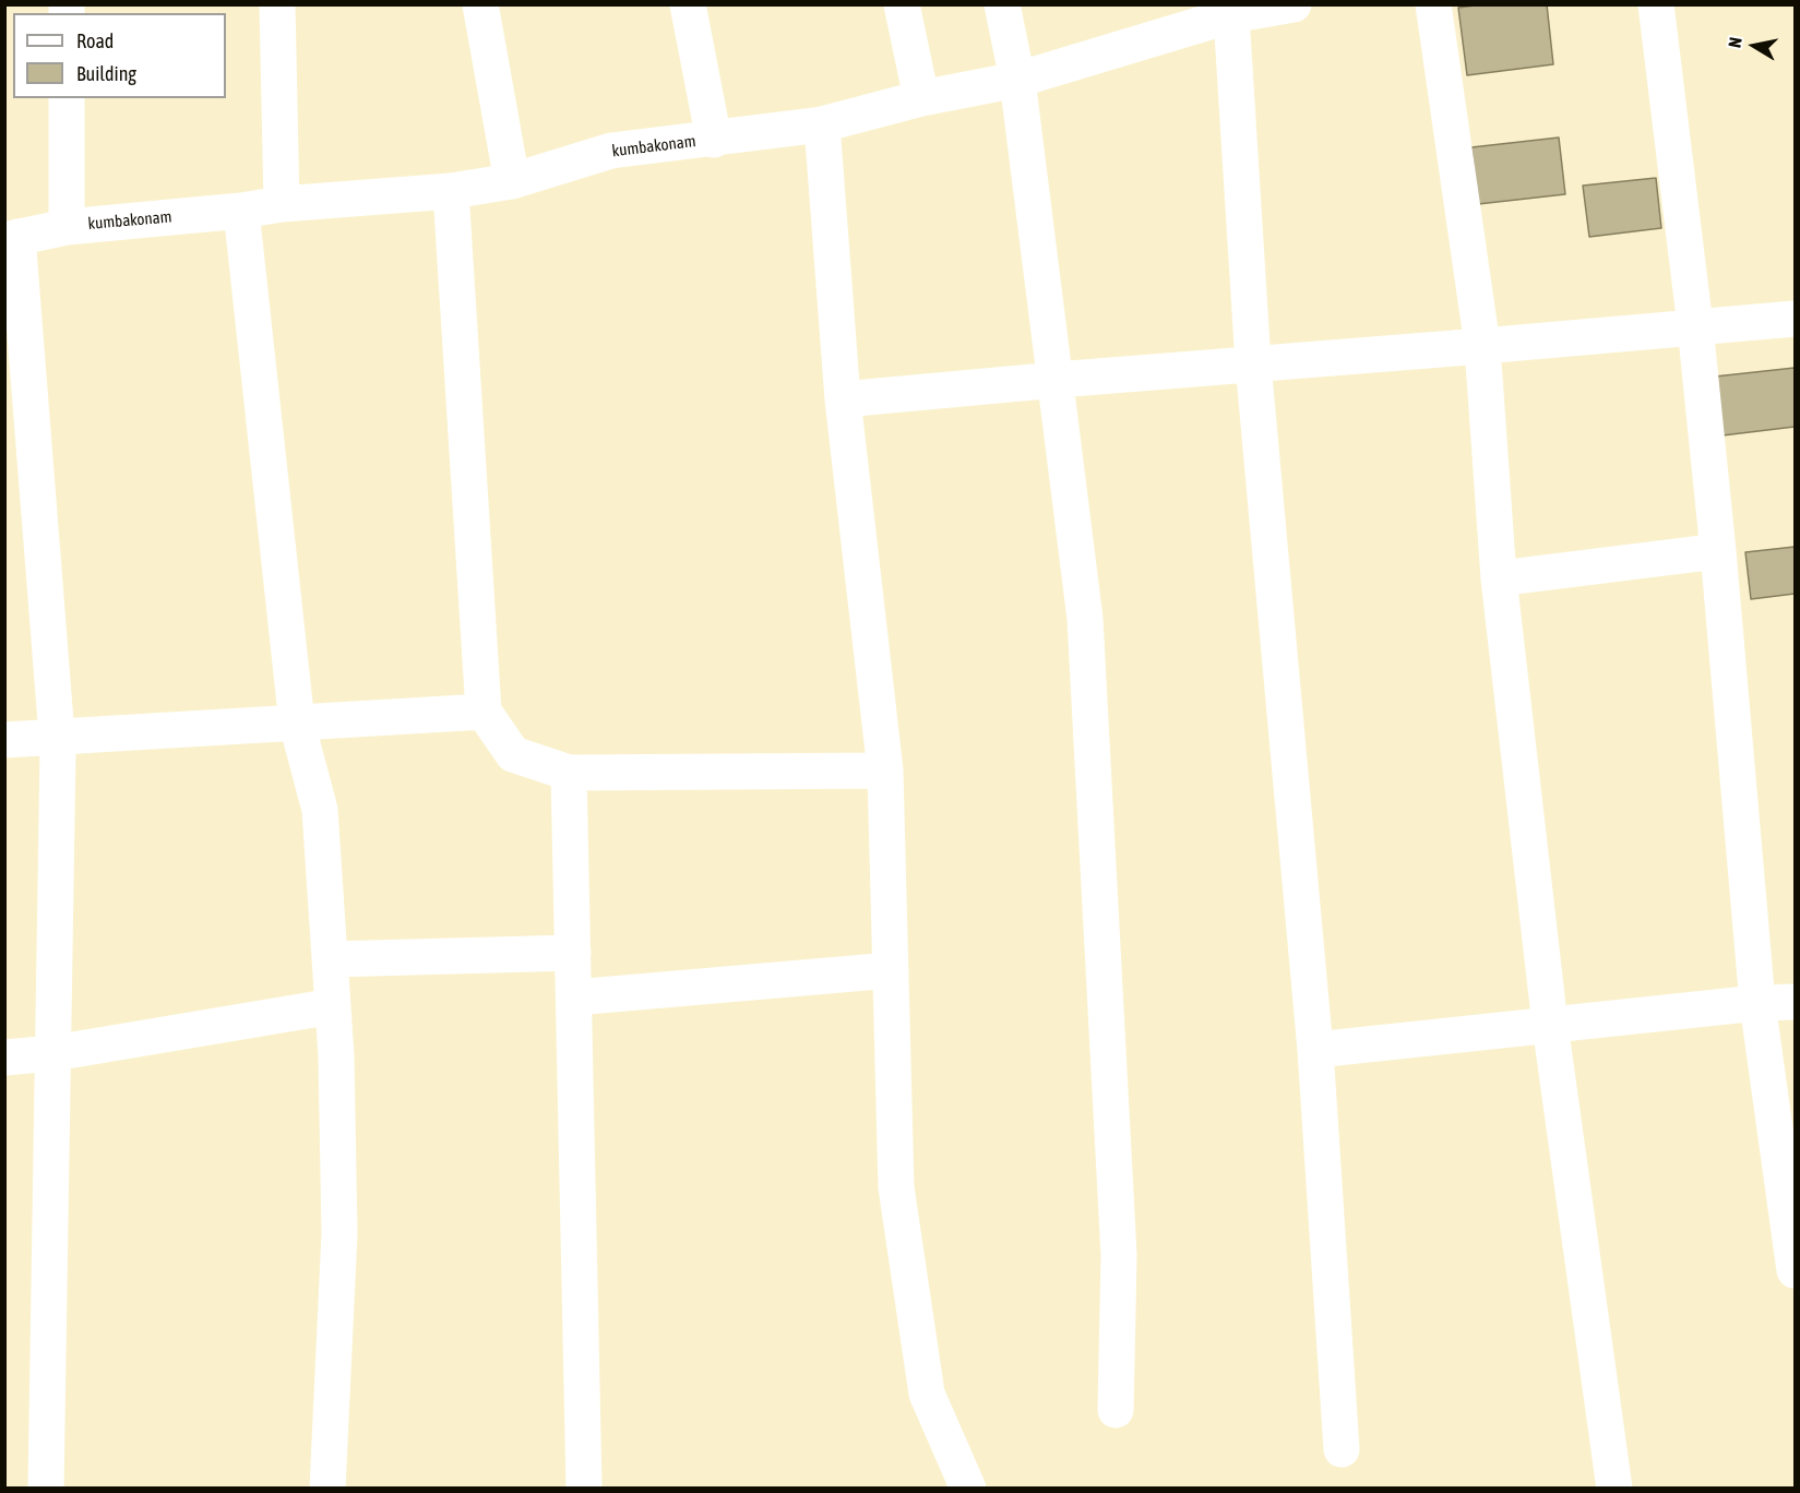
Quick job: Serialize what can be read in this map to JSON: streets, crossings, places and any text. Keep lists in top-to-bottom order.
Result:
{
  "streets": {
    "street": ["kumbakonam"]
  },
  "legend": ["Road", "Building"],
  "north": "left"
}
